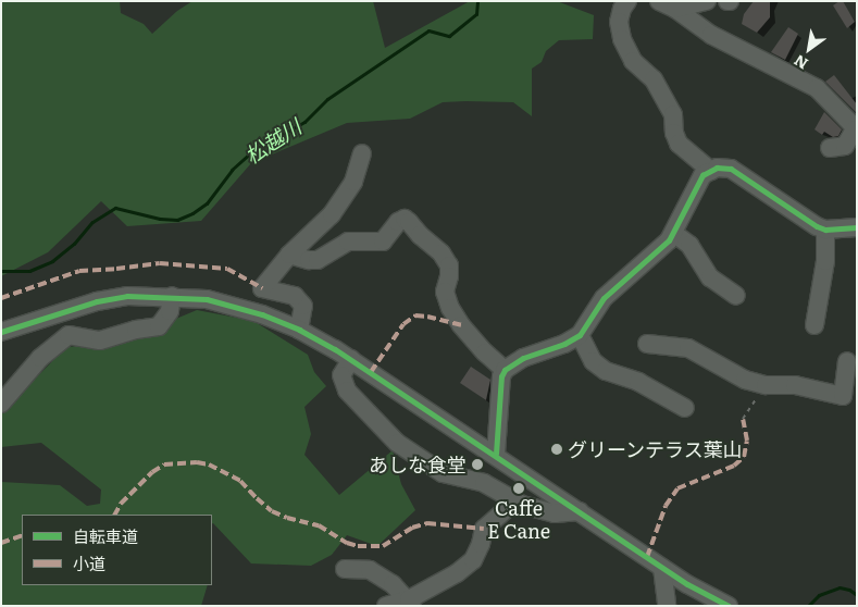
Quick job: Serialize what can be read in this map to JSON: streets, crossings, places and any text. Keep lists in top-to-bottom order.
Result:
{
  "water": ["松越川"],
  "places": ["グリーンテラス葉山", "あしな食堂", "Caffe E Cane"],
  "legend": ["自転車道", "小道"],
  "north": "bottom left"
}
